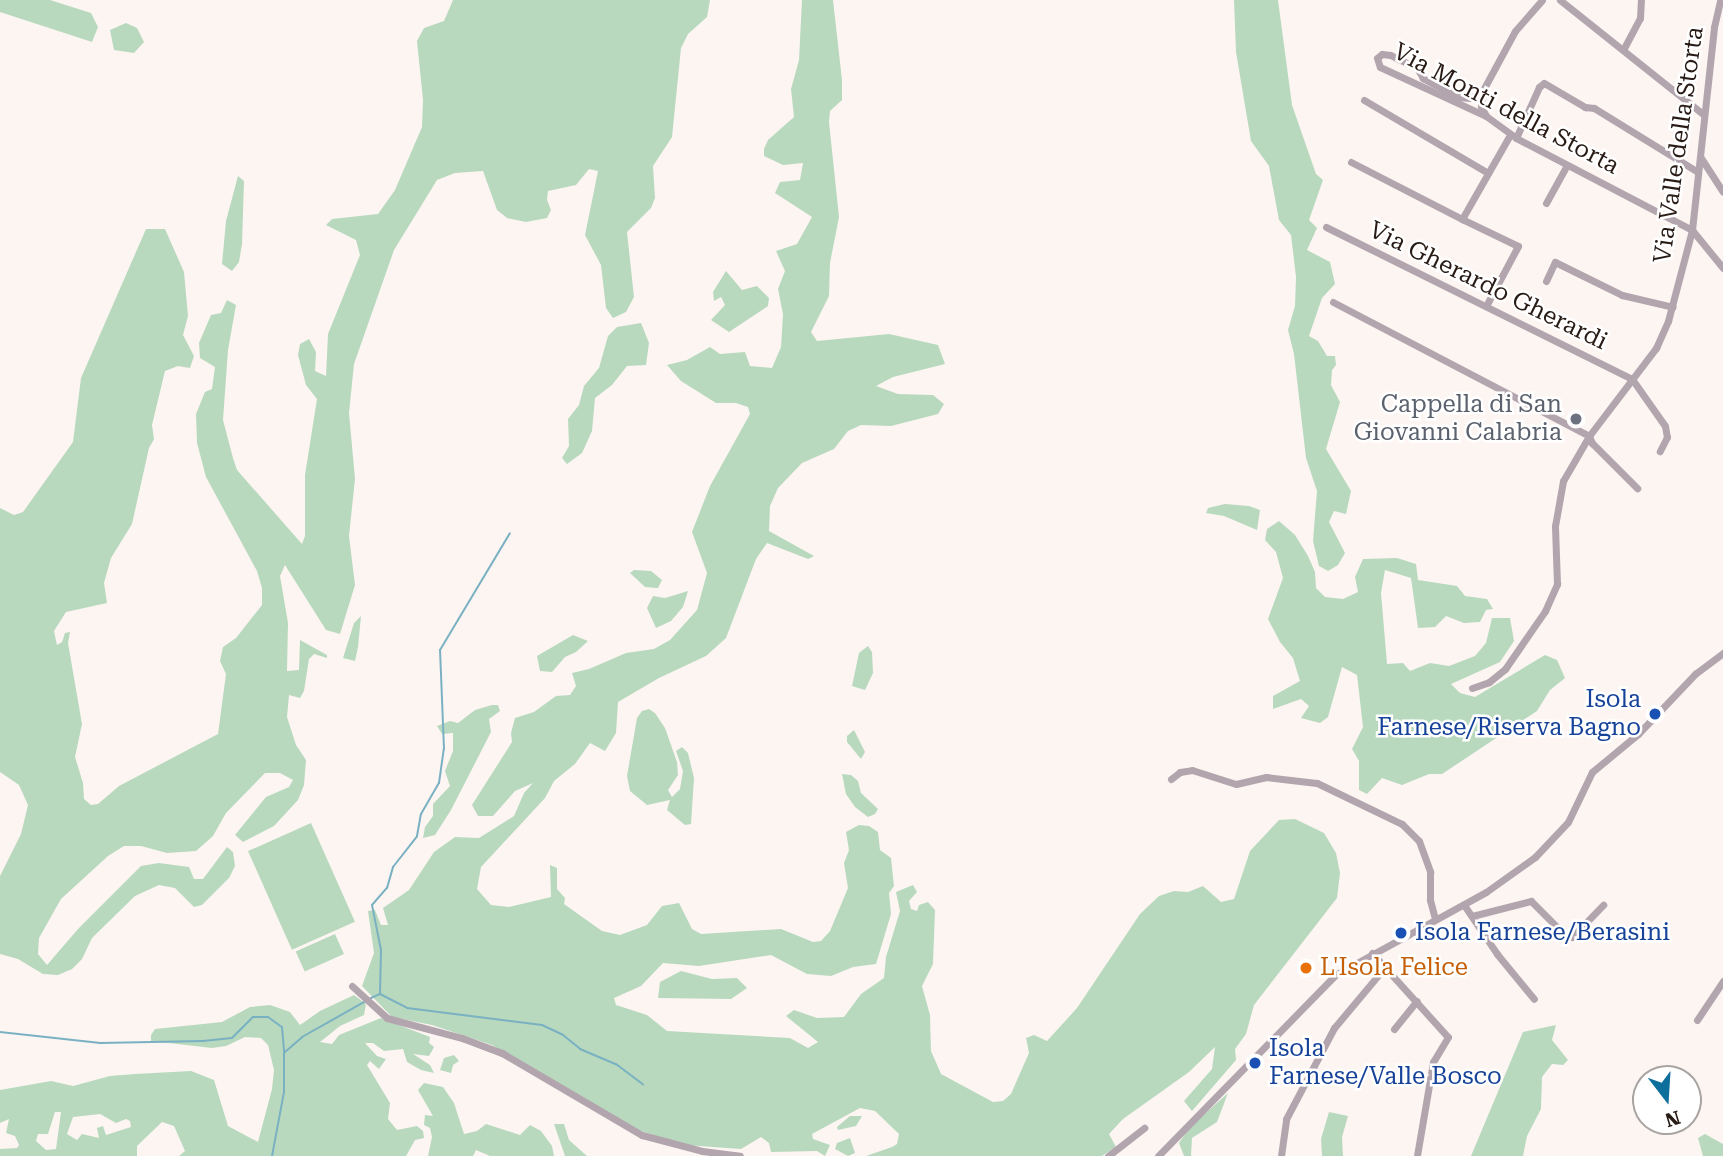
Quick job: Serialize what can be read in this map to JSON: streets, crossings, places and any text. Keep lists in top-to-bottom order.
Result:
{
  "streets": {
    "street": ["Via Monti della Storta", "Via Valle della Storta", "Via Gherardo Gherardi"]
  },
  "crossings": [
    ["Via Monti della Storta", "Via Valle della Storta"],
    ["Via Valle della Storta", "Via Gherardo Gherardi"]
  ],
  "places": [
    "Cappella di San Giovanni Calabria",
    "Isola Farnese/Riserva Bagno",
    "Isola Farnese/Berasini",
    "L'Isola Felice",
    "Isola Farnese/Valle Bosco"
  ],
  "north": "bottom"
}
